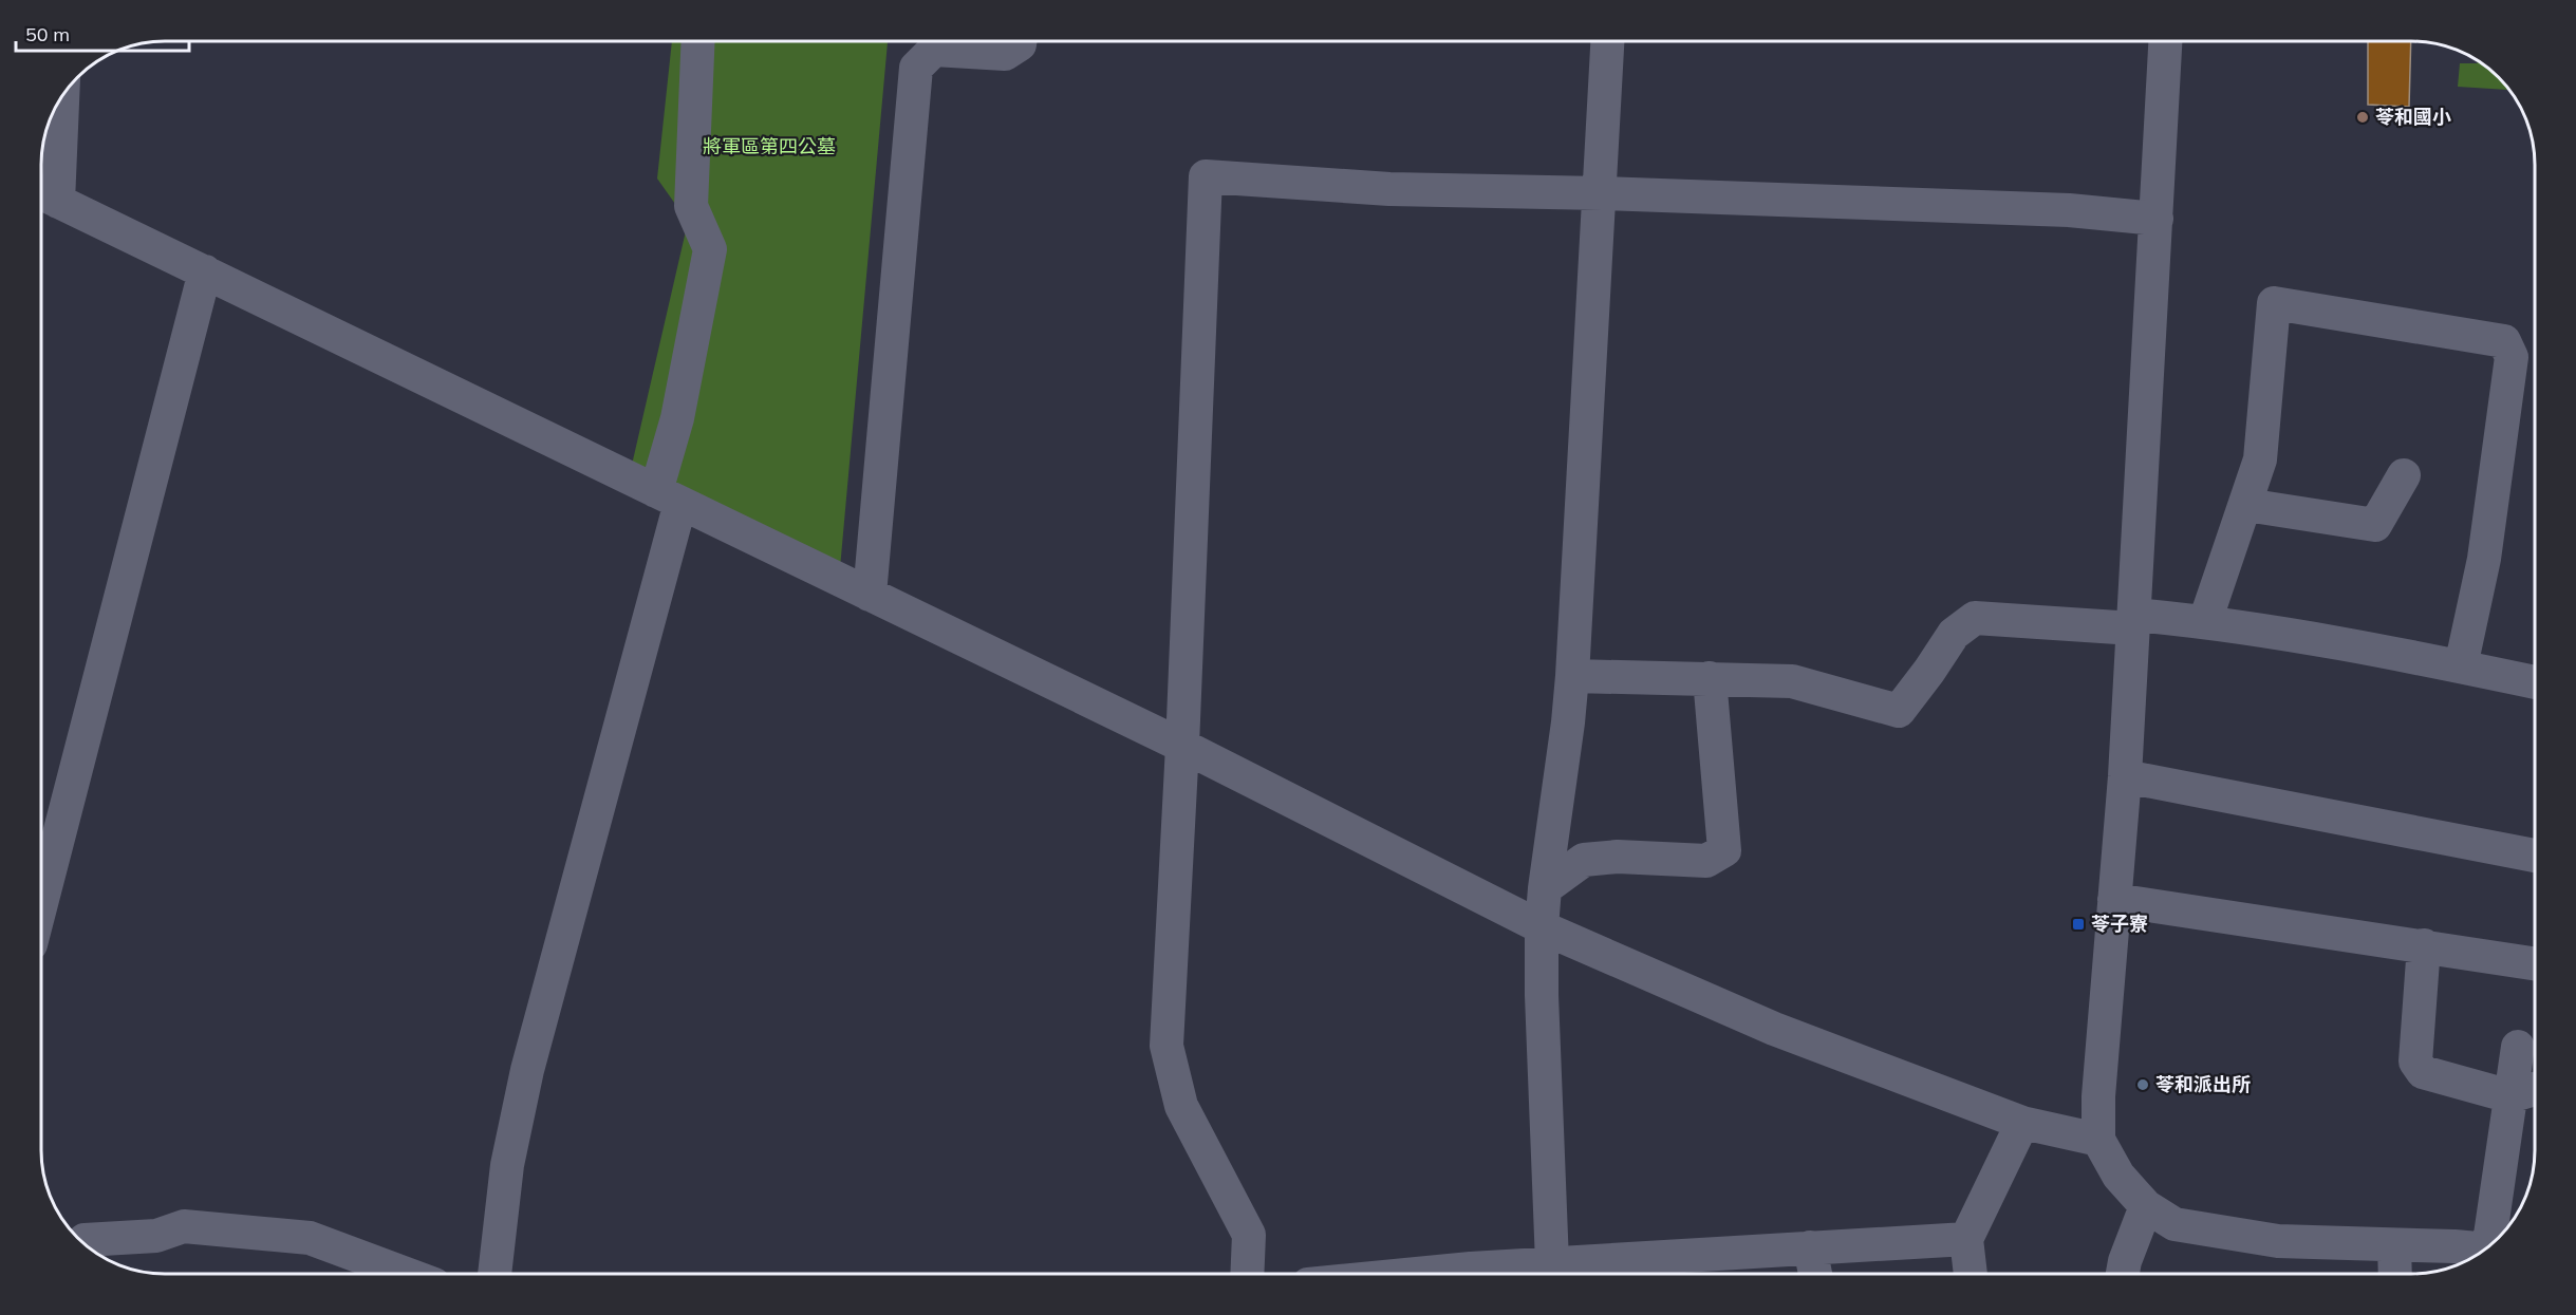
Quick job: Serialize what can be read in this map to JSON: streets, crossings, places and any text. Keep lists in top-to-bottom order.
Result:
{
  "parks": ["將軍區第四公墓"],
  "places": {
    "other": ["苓和國小", "苓和派出所"],
    "transit": ["苓子寮"]
  },
  "scale_bar": "50 m"
}
